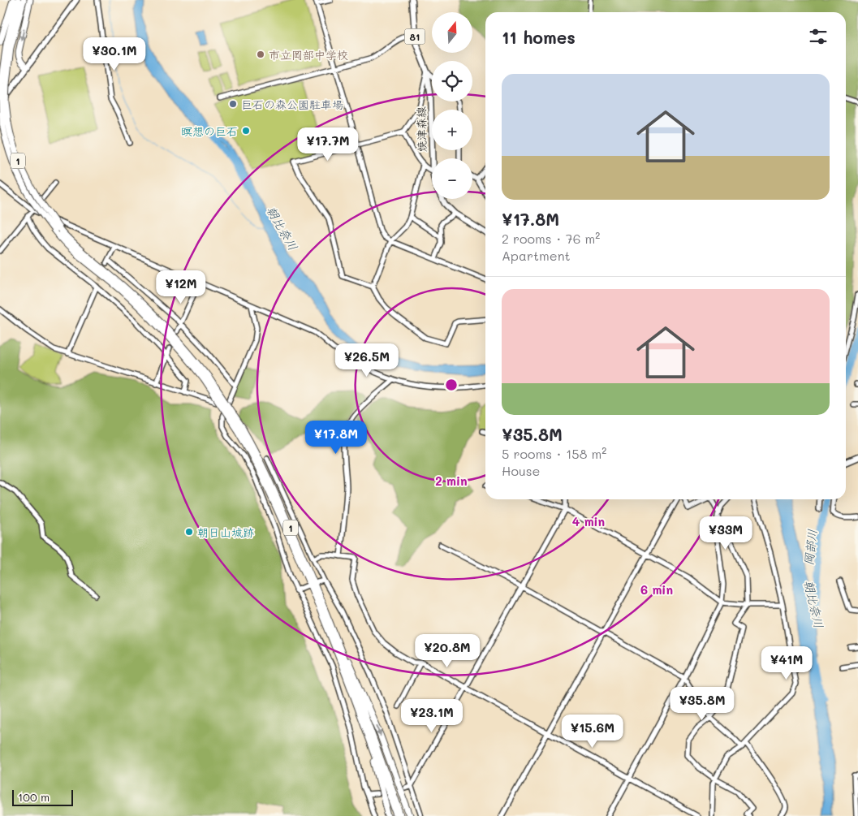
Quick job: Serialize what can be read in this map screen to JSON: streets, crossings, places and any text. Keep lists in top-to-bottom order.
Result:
{
  "streets": {
    "highway": ["1"],
    "main road": ["81", "焼津森線"]
  },
  "water": ["朝比奈川", "岡部川"],
  "places": [
    "市立岡部中学校",
    "巨石の森公園駐車場",
    "瞑想の巨石",
    "朝日山城跡"
  ],
  "scale_bar": "100 m",
  "north": "top",
  "page": {
    "map_buttons": ["+", "−"],
    "heading": "11 homes",
    "price": [
      "¥30.1M",
      "¥17.7M",
      "¥12M",
      "¥26.5M",
      "¥17.8M",
      "¥33M",
      "¥20.8M",
      "¥41M",
      "¥35.8M",
      "¥23.1M",
      "¥15.6M"
    ],
    "list": [
      {
        "name": "¥17.8M",
        "note": "2 rooms · 76 m² · Apartment"
      },
      {
        "name": "¥35.8M",
        "note": "5 rooms · 158 m² · House"
      }
    ],
    "scale": "100 m"
  },
  "rings": ["2 min", "4 min", "6 min"]
}
